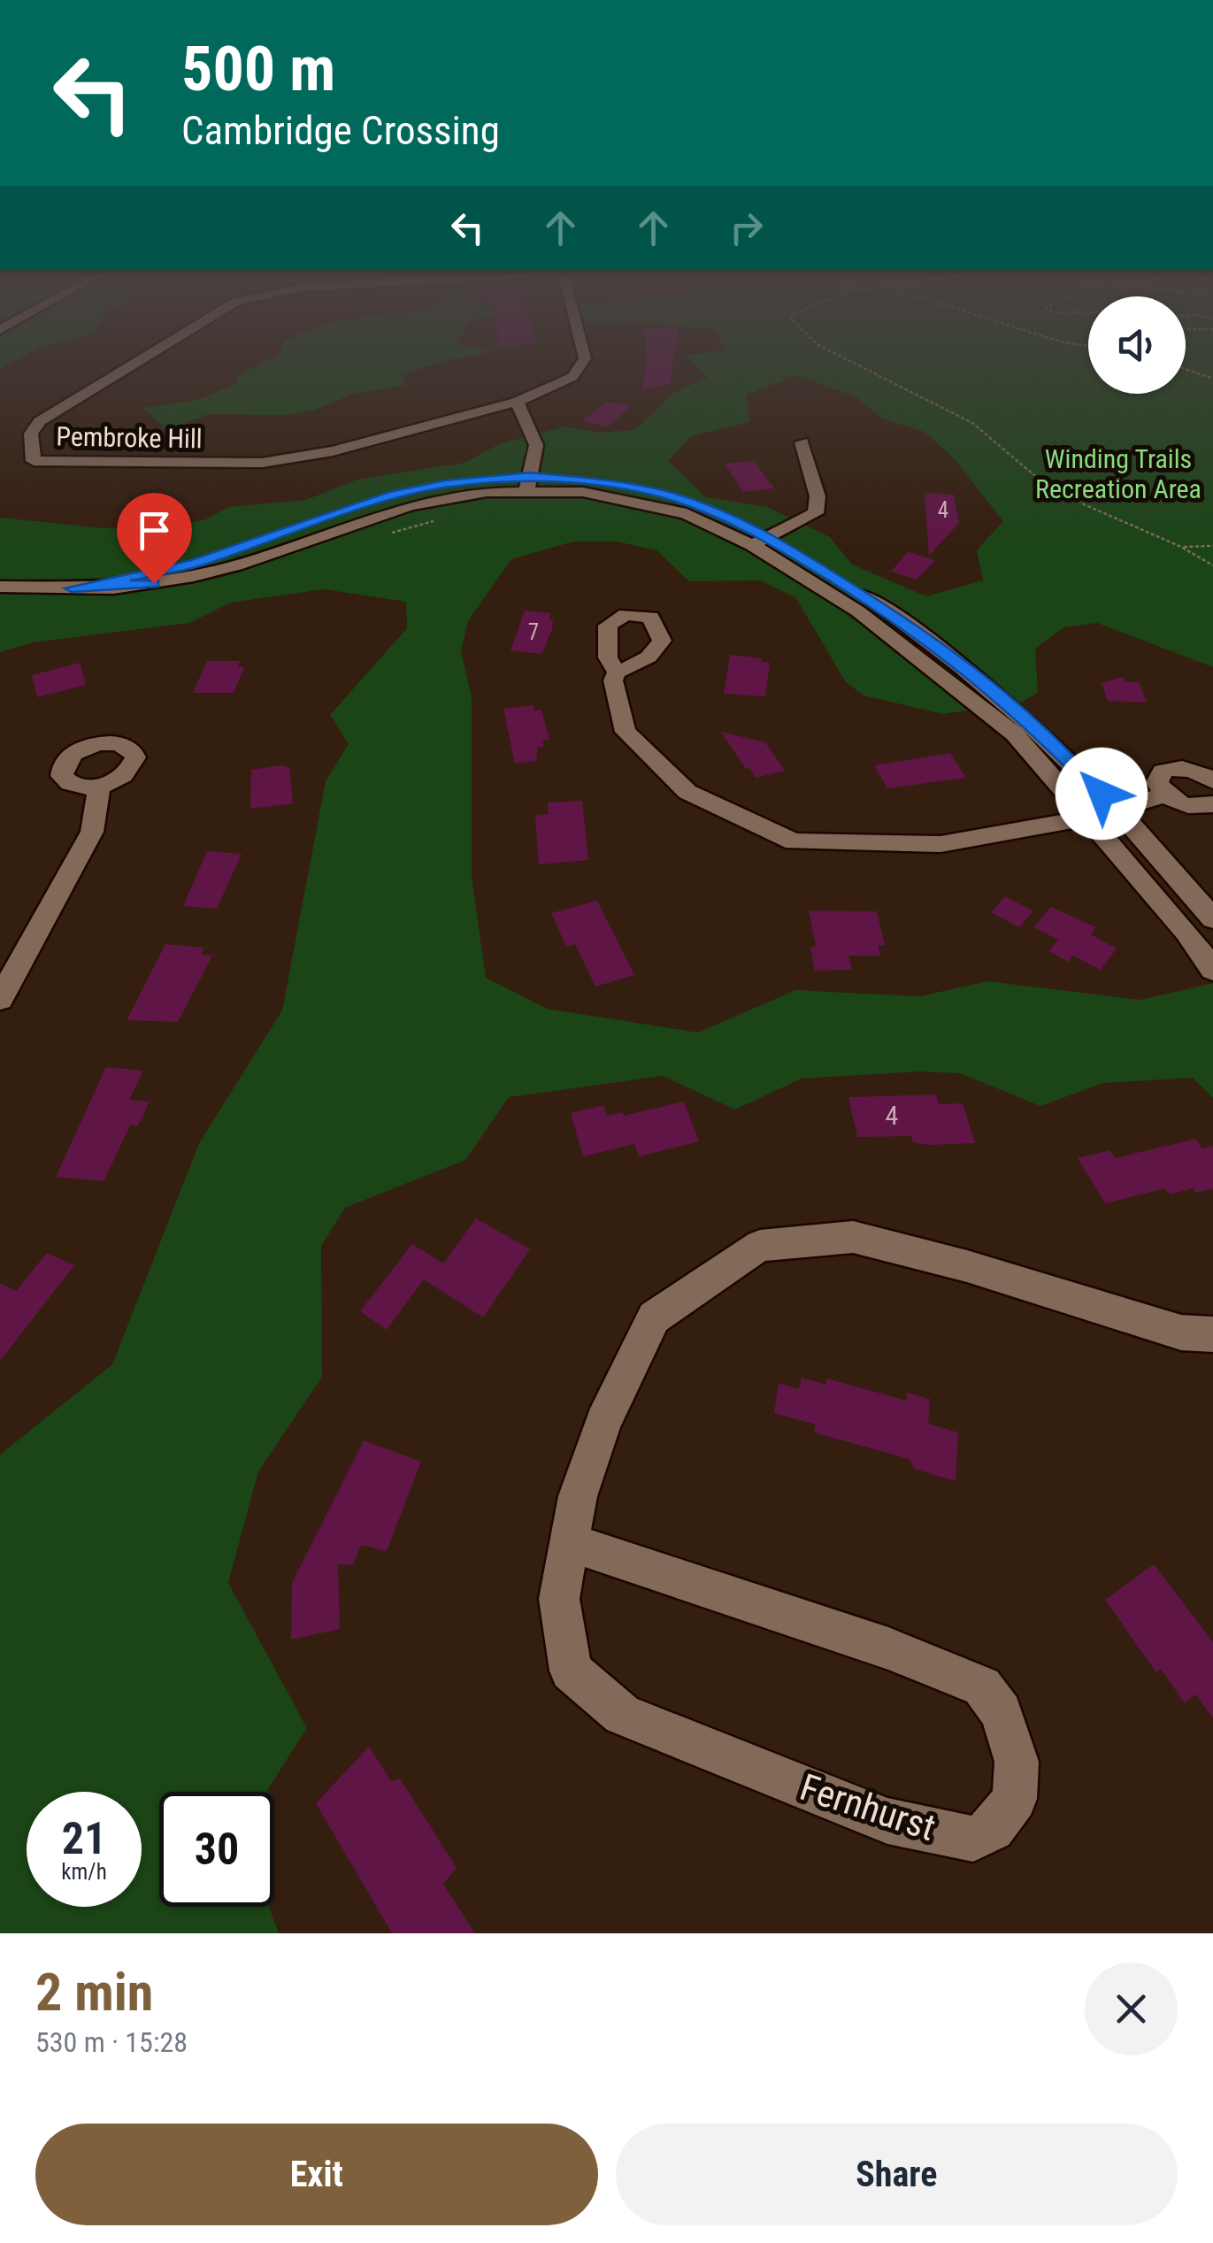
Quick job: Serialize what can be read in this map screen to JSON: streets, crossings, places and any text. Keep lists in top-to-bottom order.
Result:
{
  "streets": {
    "street": ["Pembroke Hill", "Fernhurst"]
  },
  "parks": ["Winding Trails Recreation Area"],
  "house_numbers": ["4", "7", "4"],
  "page": {
    "turn": ["500 m", "Cambridge Crossing"],
    "speed": "21 km/h",
    "limit": "30",
    "heading": ["2 min", "530 m · 15:28"],
    "buttons": ["Exit", "Share"]
  }
}
